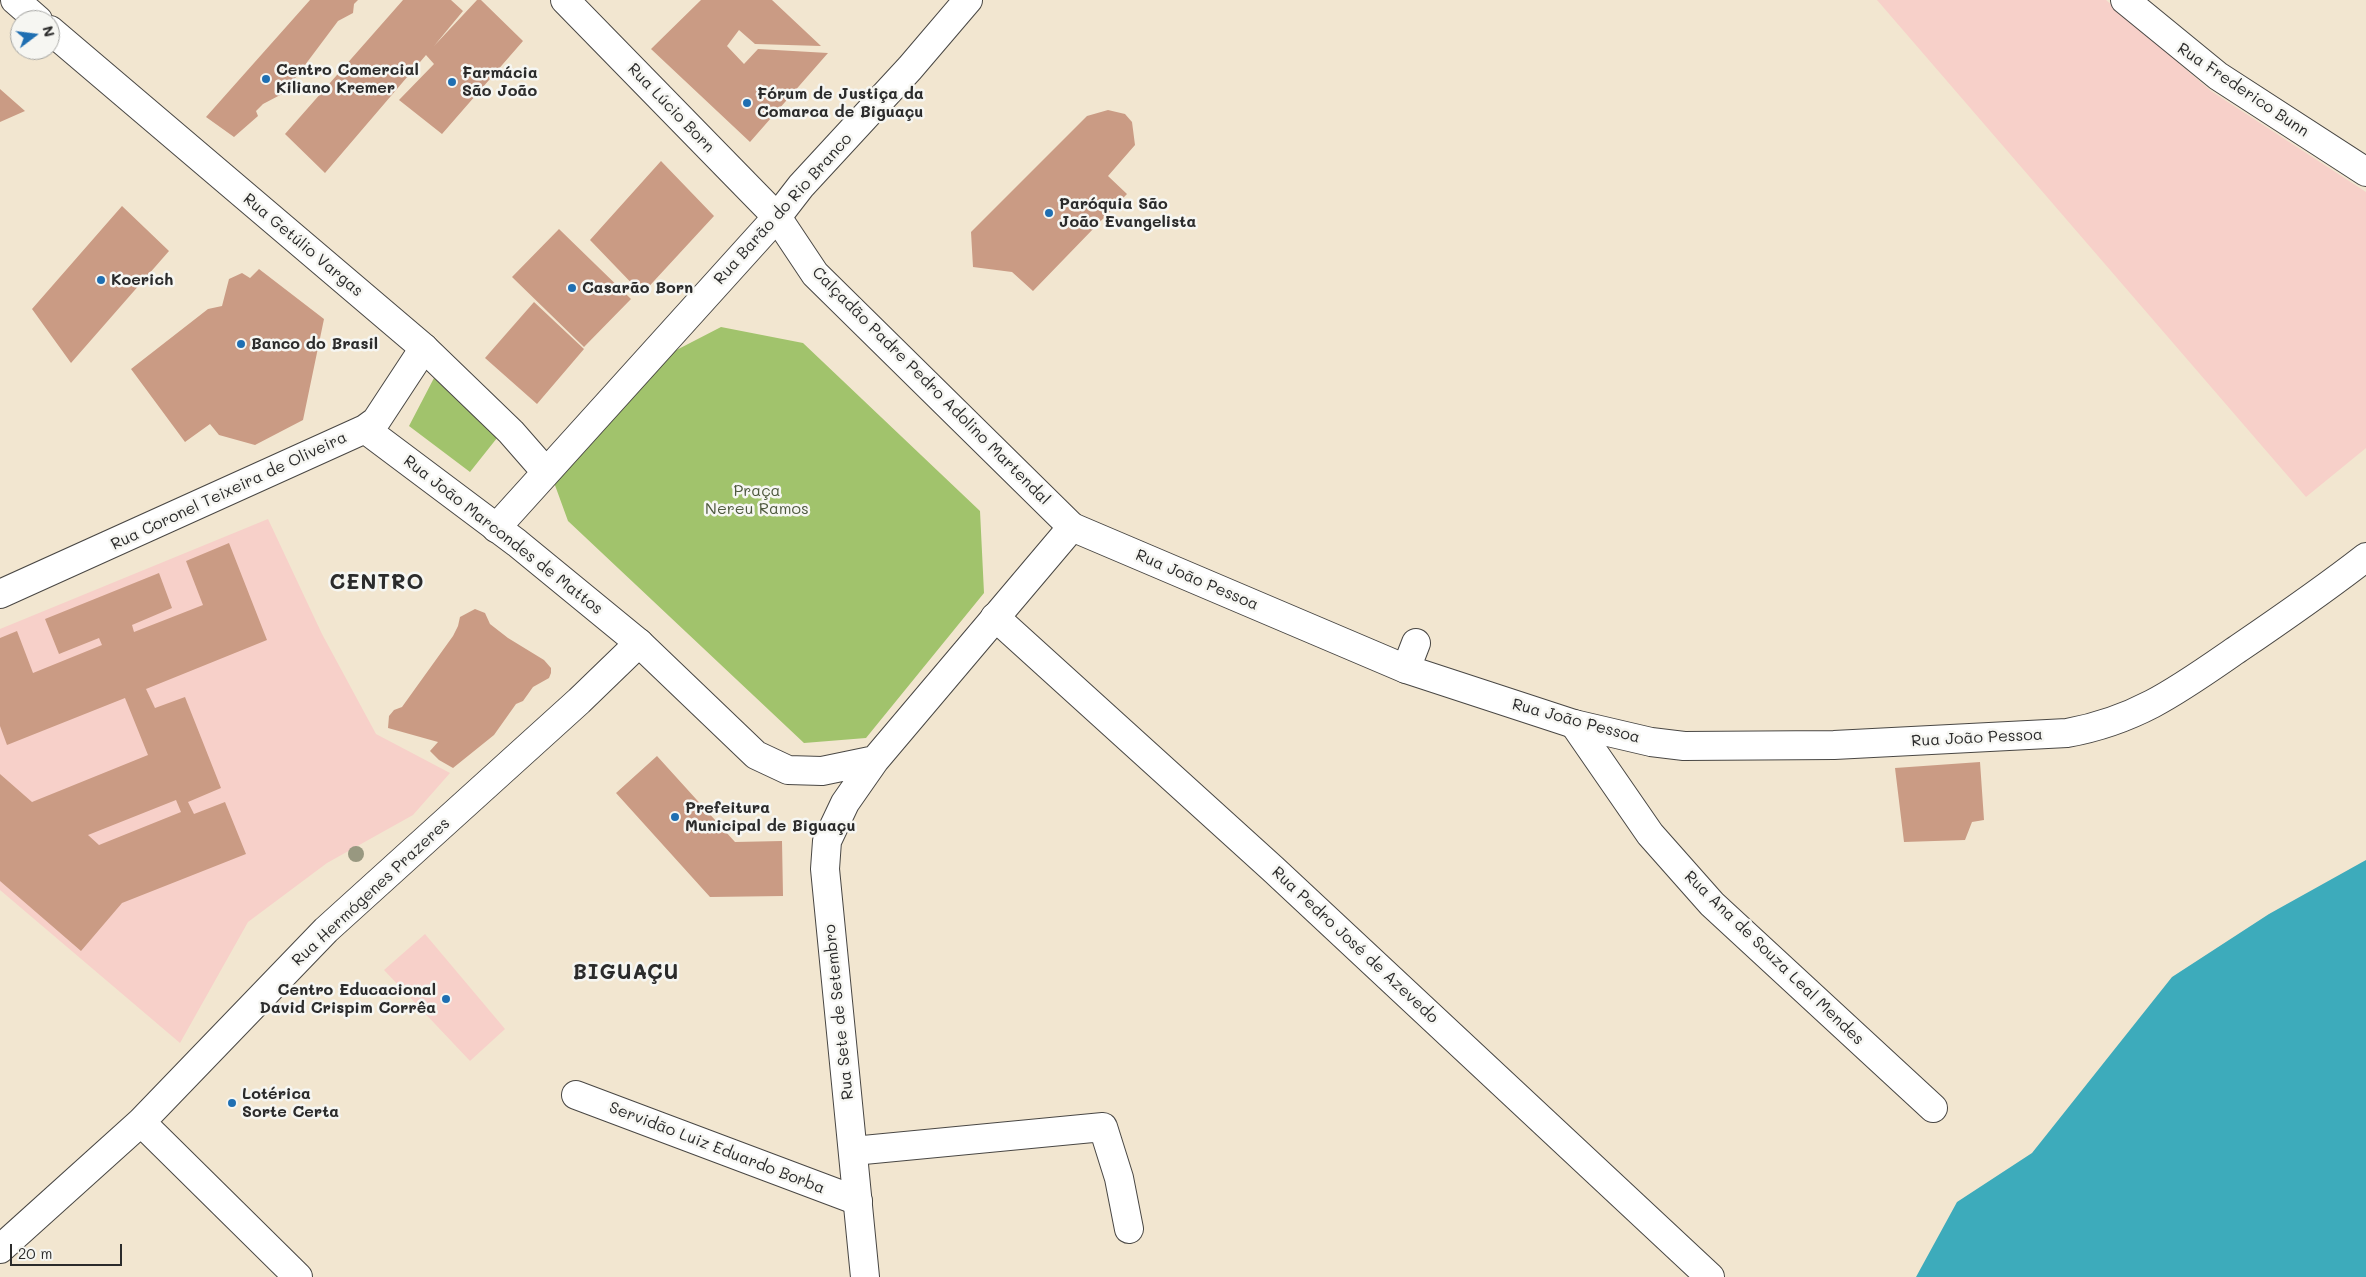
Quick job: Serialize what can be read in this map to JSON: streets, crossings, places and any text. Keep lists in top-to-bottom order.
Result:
{
  "streets": {
    "street": [
      "Rua Frederico Bunn",
      "Rua Lúcio Born",
      "Rua Barão do Rio Branco",
      "Rua Getúlio Vargas",
      "Calçadão Padre Pedro Adolino Martendal",
      "Rua Coronel Teixeira de Oliveira",
      "Rua João Marcondes de Mattos",
      "Rua João Pessoa",
      "Rua Hermógenes Prazeres",
      "Rua Pedro José de Azevedo",
      "Rua Ana de Souza Leal Mendes",
      "Rua Sete de Setembro",
      "Servidão Luiz Eduardo Borba"
    ]
  },
  "crossings": [
    ["Rua Lúcio Born", "Rua Barão do Rio Branco"],
    ["Rua Lúcio Born", "Calçadão Padre Pedro Adolino Martendal"],
    ["Rua Barão do Rio Branco", "Rua Getúlio Vargas"],
    ["Rua Barão do Rio Branco", "Calçadão Padre Pedro Adolino Martendal"],
    ["Rua Barão do Rio Branco", "Rua João Marcondes de Mattos"],
    ["Rua Getúlio Vargas", "Rua Coronel Teixeira de Oliveira"],
    ["Calçadão Padre Pedro Adolino Martendal", "Rua João Pessoa"],
    ["Rua Coronel Teixeira de Oliveira", "Rua João Marcondes de Mattos"],
    ["Rua João Marcondes de Mattos", "Rua Hermógenes Prazeres"],
    ["Rua João Pessoa", "Rua Ana de Souza Leal Mendes"],
    ["Rua Sete de Setembro", "Servidão Luiz Eduardo Borba"]
  ],
  "districts": ["CENTRO", "BIGUAÇU"],
  "parks": ["Praça Nereu Ramos"],
  "places": [
    "Centro Comercial Kiliano Kremer",
    "Farmácia São João",
    "Fórum de Justiça da Comarca de Biguaçu",
    "Paróquia São João Evangelista",
    "Koerich",
    "Casarão Born",
    "Banco do Brasil",
    "Prefeitura Municipal de Biguaçu",
    "Centro Educacional David Crispim Corrêa",
    "Lotérica Sorte Certa"
  ],
  "scale_bar": "20 m",
  "north": "right"
}
